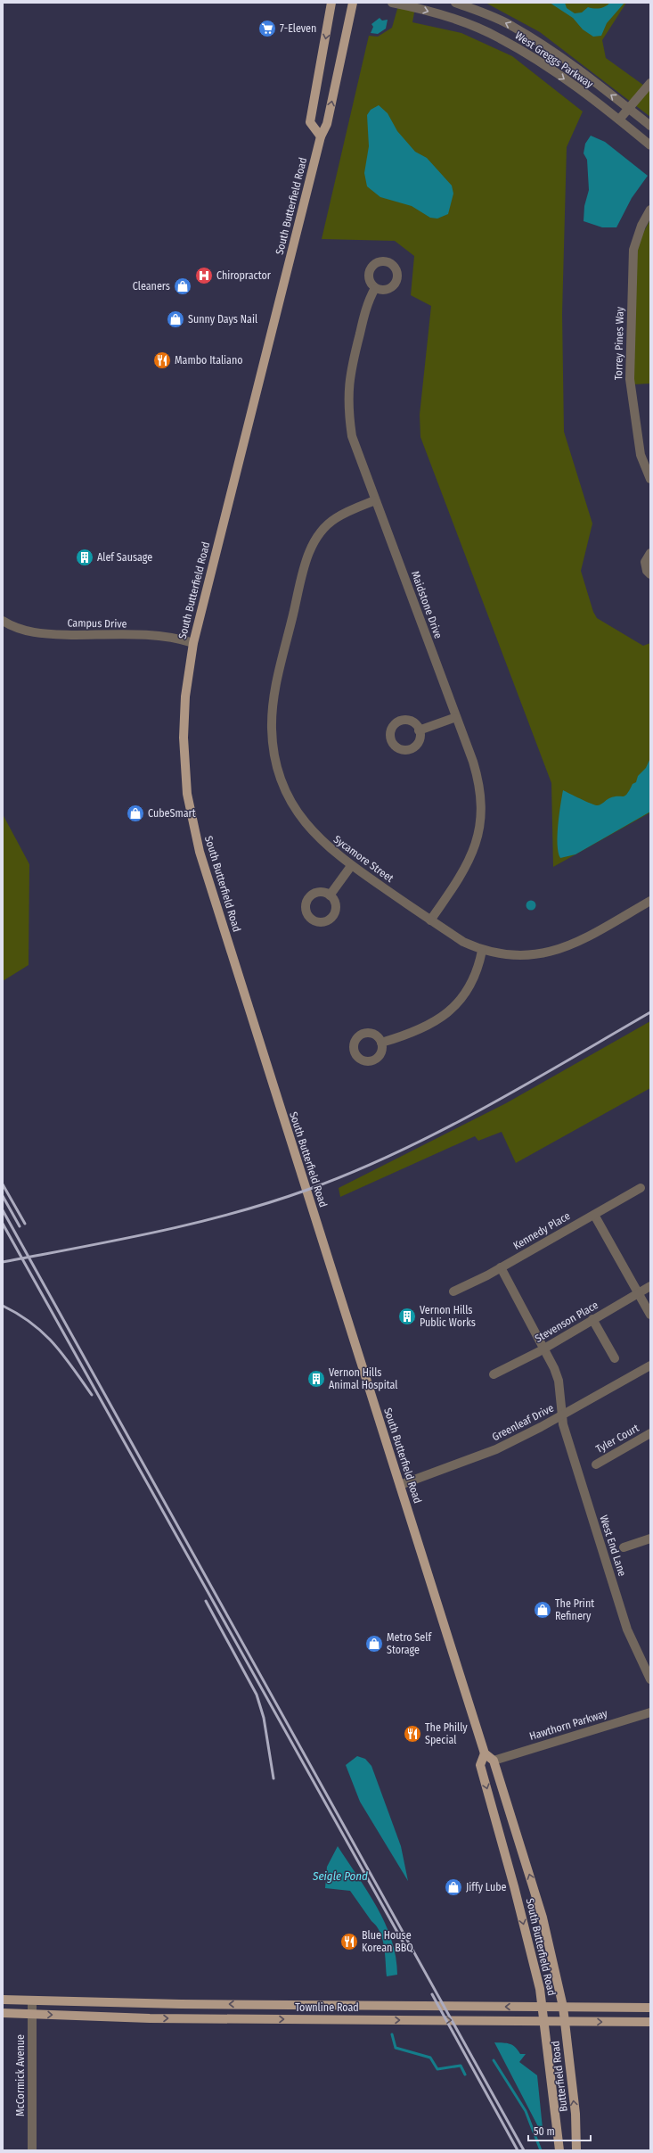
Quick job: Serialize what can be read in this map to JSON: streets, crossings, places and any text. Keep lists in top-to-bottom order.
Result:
{
  "streets": {
    "main road": ["South Butterfield Road", "Townline Road", "Butterfield Road"],
    "street": [
      "West Greggs Parkway",
      "Torrey Pines Way",
      "Maidstone Drive",
      "Campus Drive",
      "Sycamore Street",
      "Kennedy Place",
      "Stevenson Place",
      "Greenleaf Drive",
      "Tyler Court",
      "West End Lane",
      "Hawthorn Parkway",
      "McCormick Avenue"
    ]
  },
  "crossings": [
    ["South Butterfield Road", "Campus Drive"],
    ["South Butterfield Road", "Greenleaf Drive"],
    ["South Butterfield Road", "Hawthorn Parkway"],
    ["South Butterfield Road", "Townline Road"],
    ["South Butterfield Road", "Butterfield Road"],
    ["Maidstone Drive", "Sycamore Street"],
    ["Kennedy Place", "West End Lane"],
    ["Stevenson Place", "West End Lane"],
    ["Greenleaf Drive", "West End Lane"],
    ["Townline Road", "McCormick Avenue"],
    ["Townline Road", "Butterfield Road"]
  ],
  "one_way": ["Butterfield Road"],
  "water": ["Seigle Pond"],
  "places": {
    "supermarket": ["7-Eleven"],
    "hospital": ["Chiropractor"],
    "shop": [
      "Cleaners",
      "Sunny Days Nail",
      "CubeSmart",
      "The Print Refinery",
      "Metro Self Storage",
      "Jiffy Lube"
    ],
    "restaurant": ["Mambo Italiano", "The Philly Special", "Blue House Korean BBQ"],
    "building": ["Alef Sausage", "Vernon Hills Public Works", "Vernon Hills Animal Hospital"]
  },
  "scale_bar": "50 m"
}
